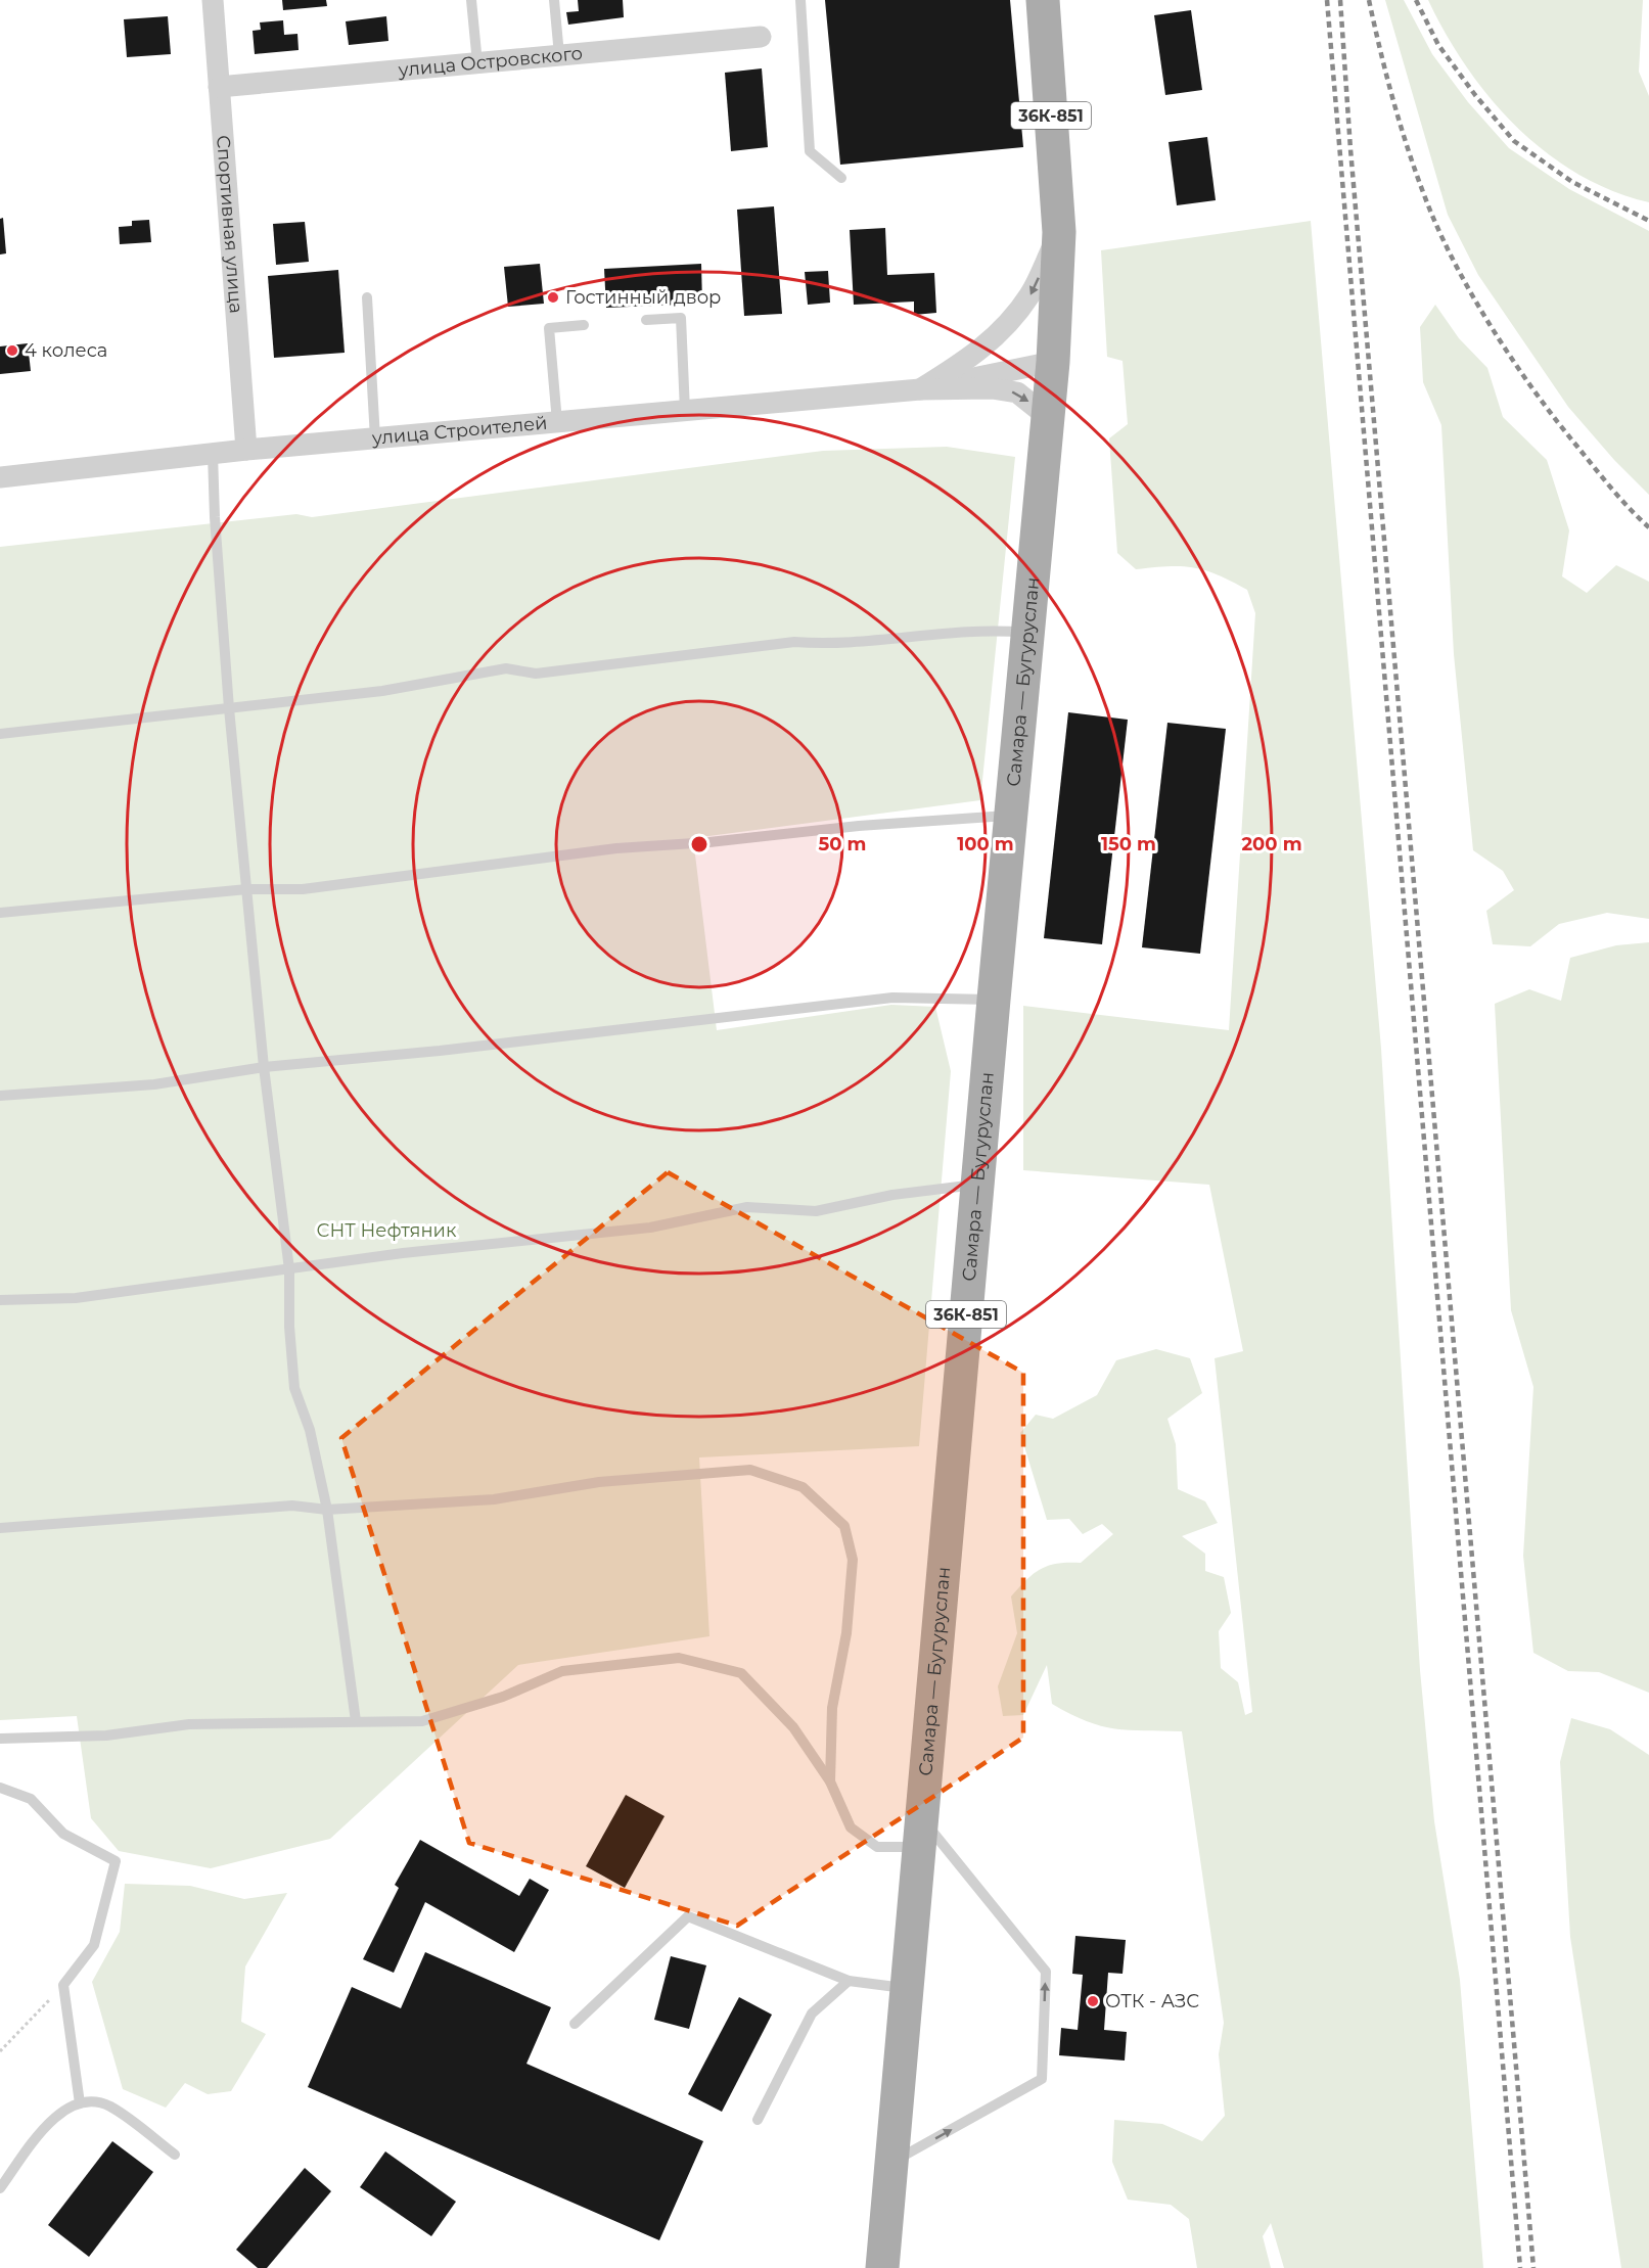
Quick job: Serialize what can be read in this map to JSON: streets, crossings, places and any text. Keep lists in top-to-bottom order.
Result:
{
  "streets": {
    "main road": ["36К-851", "Самара — Бугуруслан"],
    "street": ["улица Островского", "Спортивная улица", "улица Строителей"]
  },
  "crossings": [
    ["улица Островского", "Спортивная улица"],
    ["36К-851", "Самара — Бугуруслан"],
    ["Спортивная улица", "улица Строителей"]
  ],
  "parks": ["СНТ Нефтяник"],
  "places": ["Гостинный двор", "4 колеса", "ОТК - АЗС"],
  "rings": [
    "50 m",
    "100 m",
    "150 m",
    "200 m"
  ]
}
